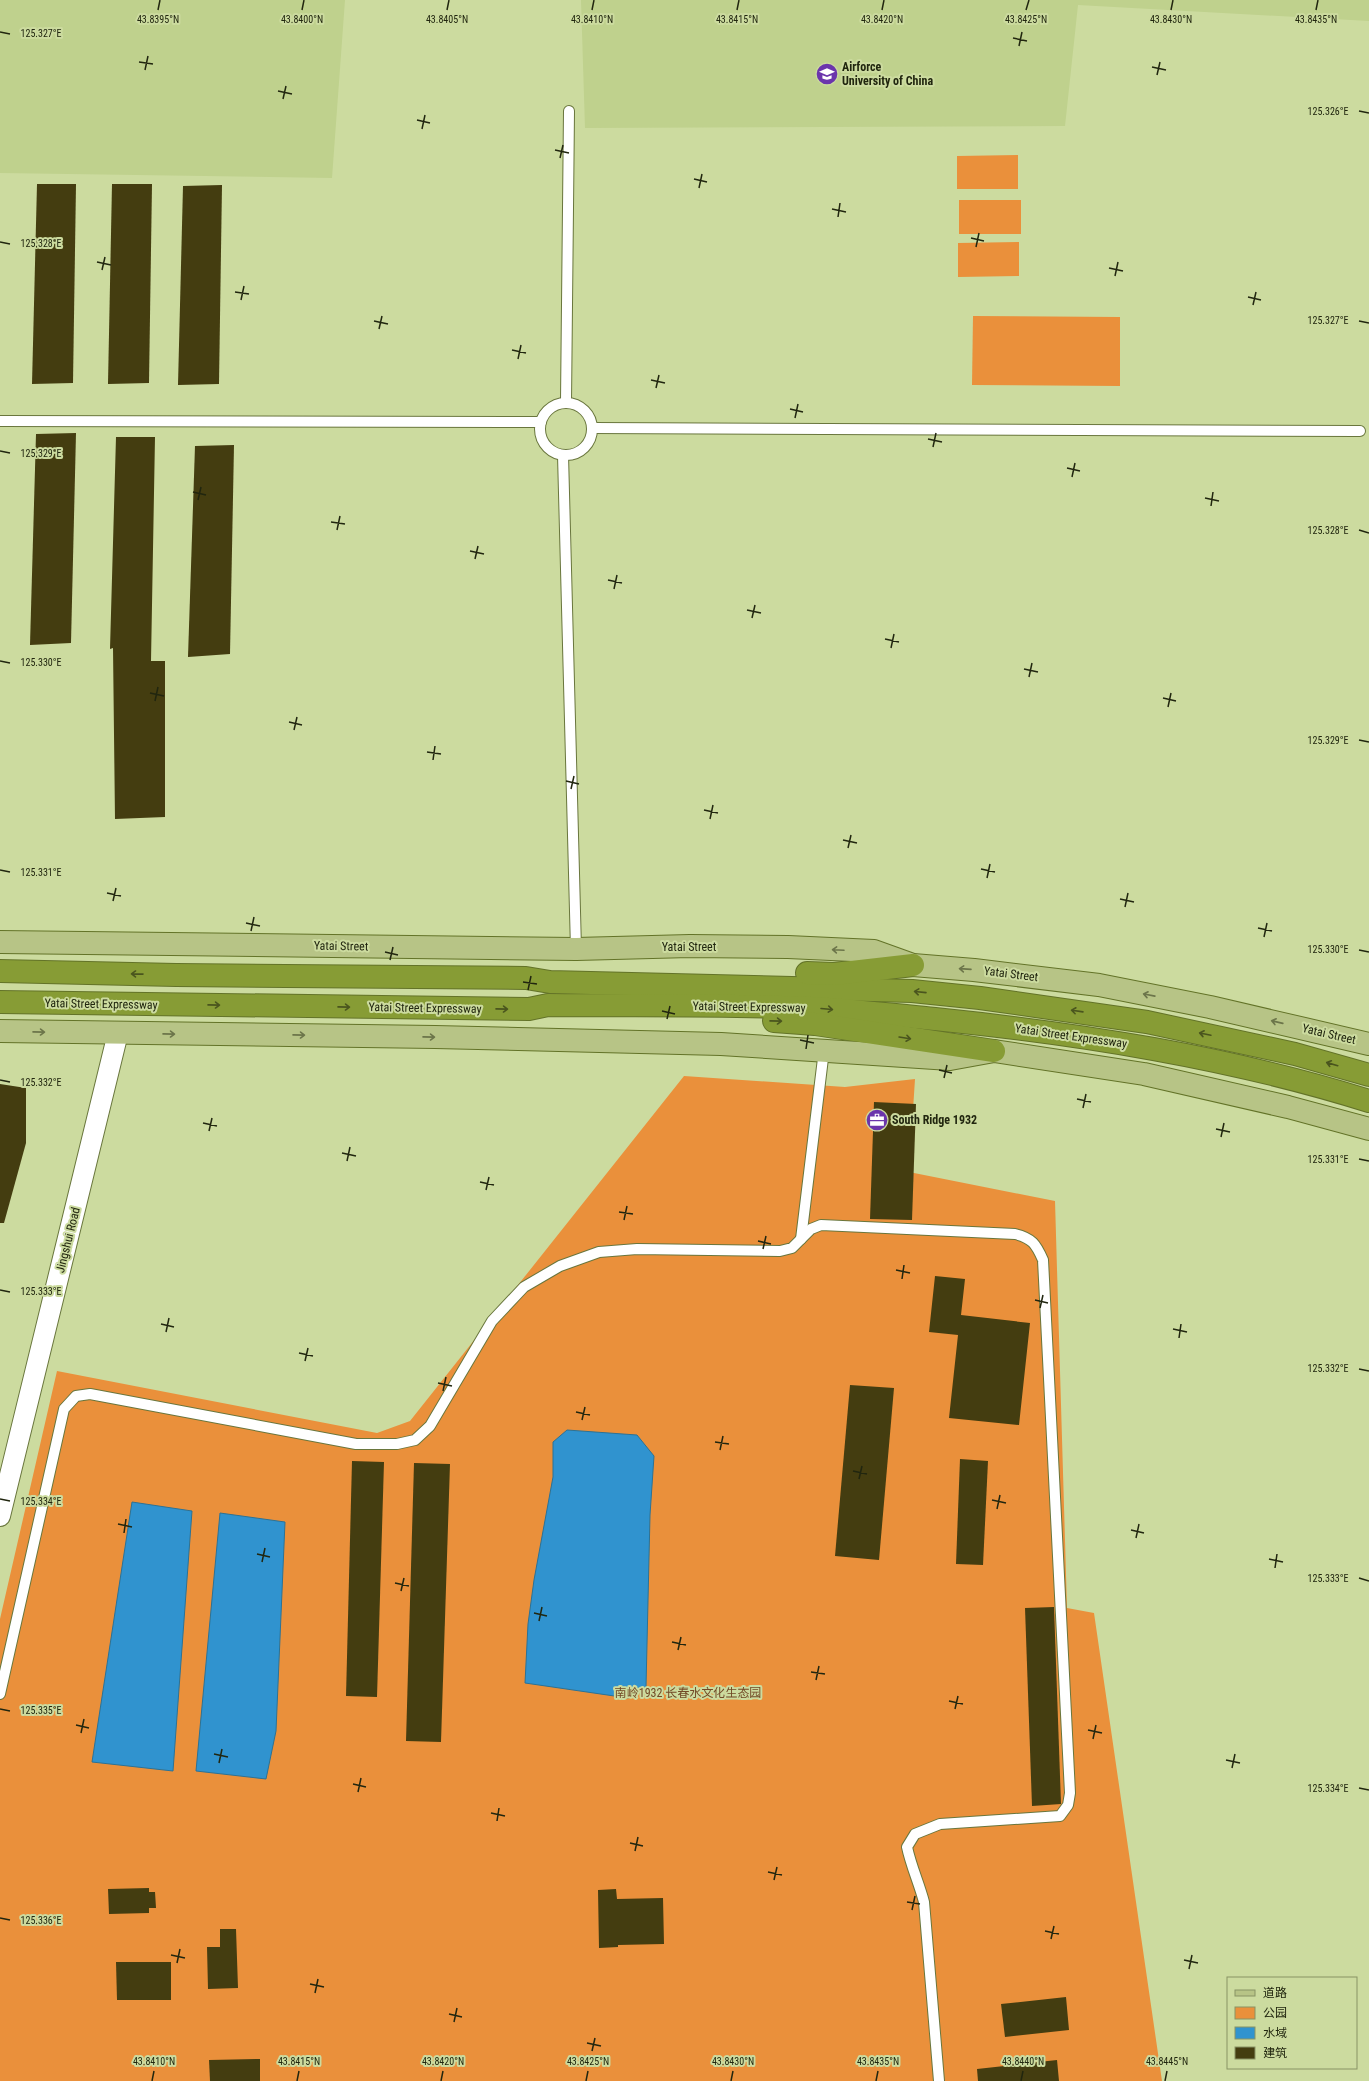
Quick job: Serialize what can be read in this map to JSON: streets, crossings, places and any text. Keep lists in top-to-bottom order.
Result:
{
  "streets": {
    "highway": ["Yatai Street Expressway"],
    "main road": ["Yatai Street"],
    "street": ["Jingshui Road"]
  },
  "parks": ["南岭1932 长春水文化生态园"],
  "places": {
    "school or university": ["Airforce University of China"],
    "office": ["South Ridge 1932"]
  },
  "legend": [
    "道路",
    "公园",
    "水域",
    "建筑"
  ],
  "coordinates": [
    "43.8395°N",
    "43.8400°N",
    "43.8405°N",
    "43.8410°N",
    "43.8415°N",
    "43.8420°N",
    "43.8425°N",
    "43.8430°N",
    "43.8435°N",
    "125.327°E",
    "125.326°E",
    "125.328°E",
    "125.329°E",
    "125.330°E",
    "125.331°E",
    "125.332°E",
    "125.333°E",
    "125.334°E",
    "125.335°E",
    "125.336°E",
    "43.8440°N",
    "43.8445°N"
  ]
}
